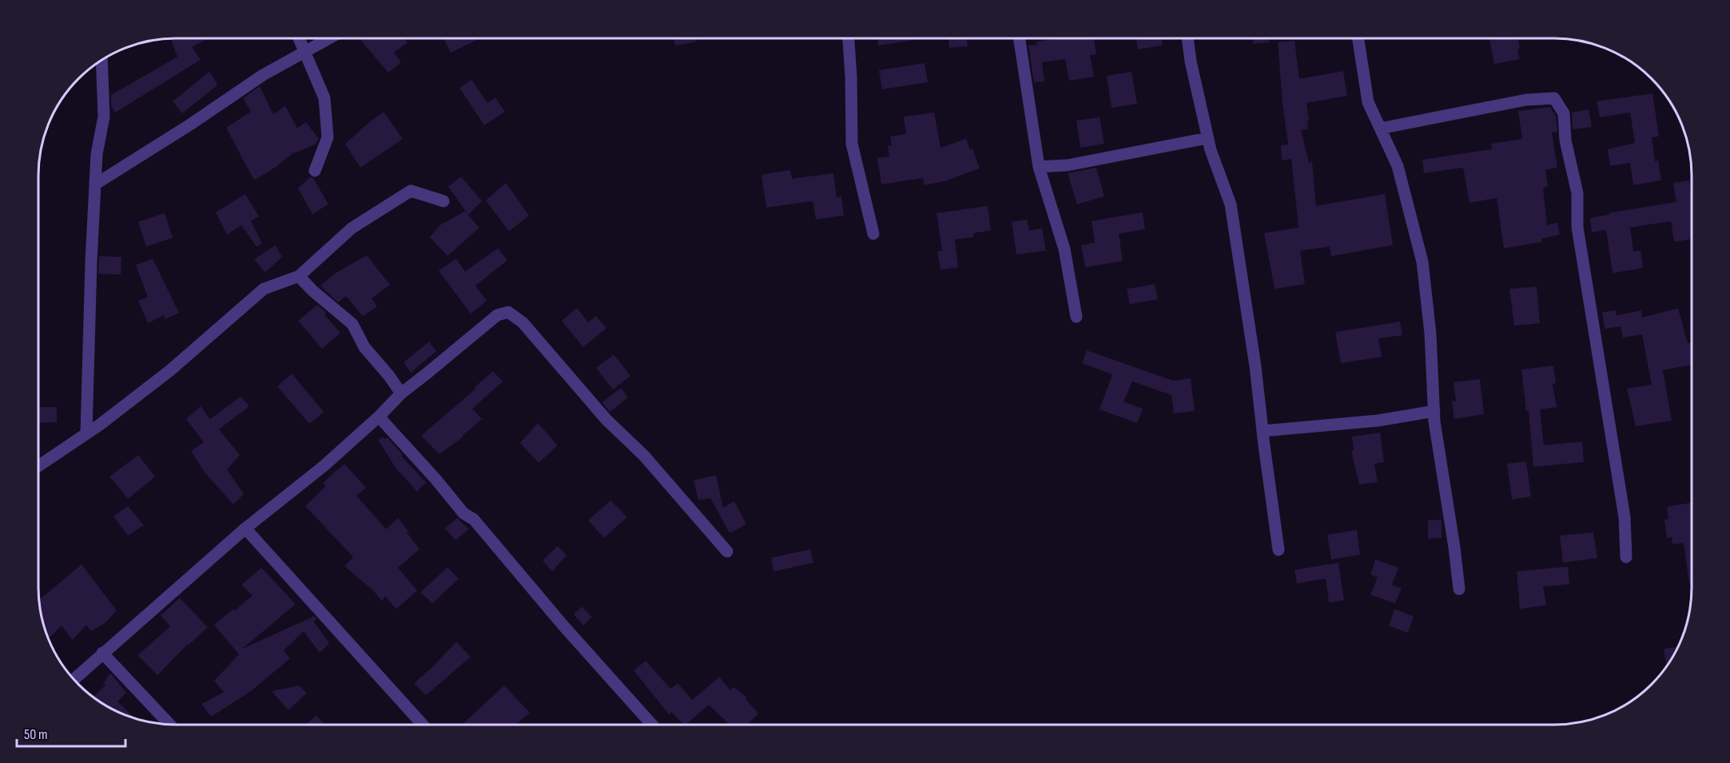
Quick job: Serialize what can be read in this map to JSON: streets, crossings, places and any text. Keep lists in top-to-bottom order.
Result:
{
  "scale_bar": "50 m"
}
